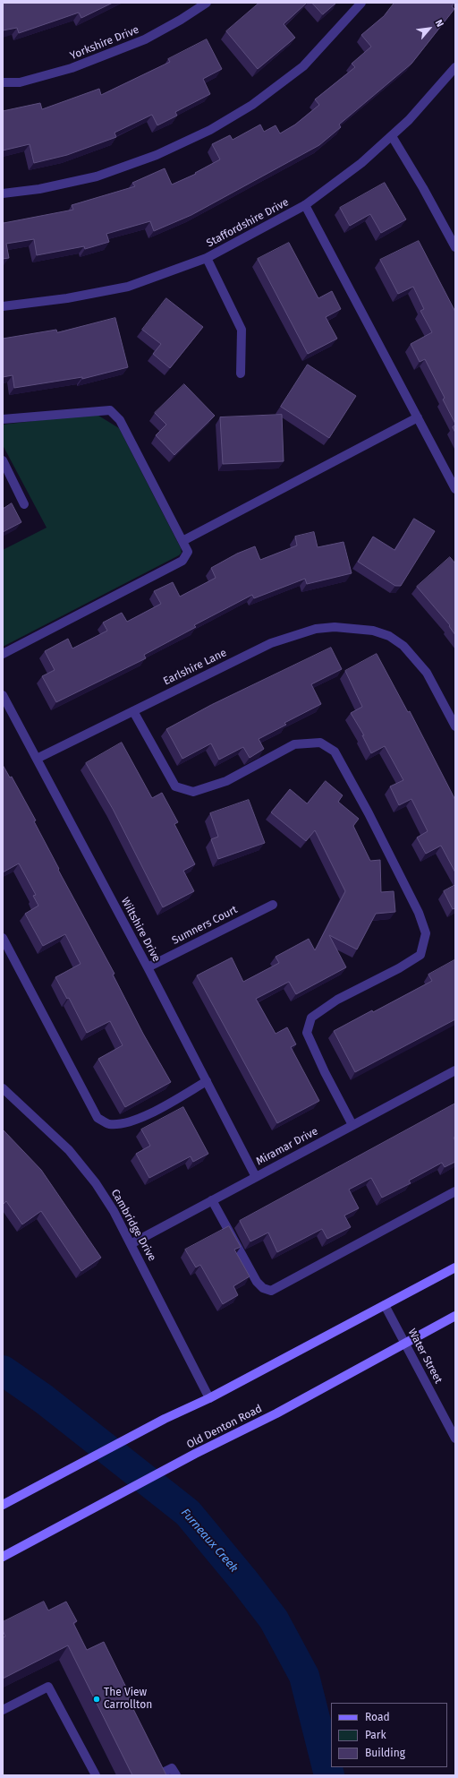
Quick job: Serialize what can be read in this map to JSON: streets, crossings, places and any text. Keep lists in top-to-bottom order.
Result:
{
  "streets": {
    "main road": ["Old Denton Road"],
    "street": [
      "Yorkshire Drive",
      "Staffordshire Drive",
      "Earlshire Lane",
      "Sumners Court",
      "Wiltshire Drive",
      "Miramar Drive",
      "Cambridge Drive",
      "Water Street"
    ]
  },
  "crossings": [
    ["Earlshire Lane", "Wiltshire Drive"],
    ["Sumners Court", "Wiltshire Drive"],
    ["Wiltshire Drive", "Miramar Drive"],
    ["Miramar Drive", "Cambridge Drive"],
    ["Water Street", "Old Denton Road"]
  ],
  "water": ["Furneaux Creek"],
  "places": ["The View Carrollton"],
  "legend": ["Road", "Park", "Building"],
  "north": "top right"
}
